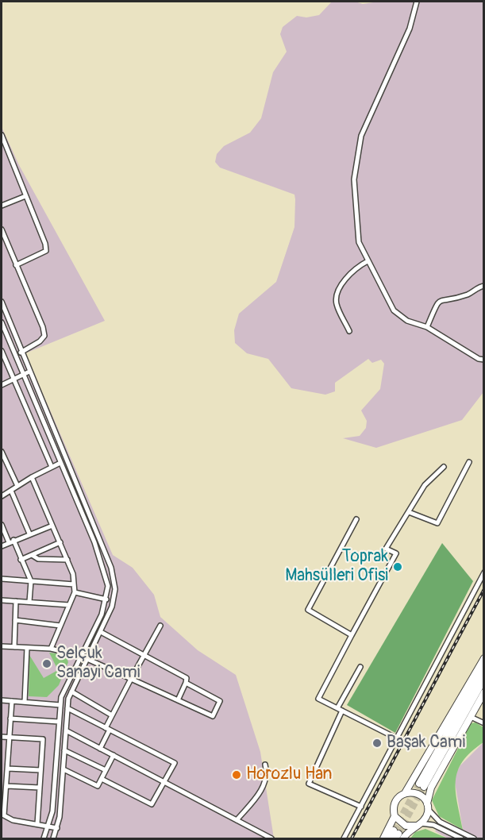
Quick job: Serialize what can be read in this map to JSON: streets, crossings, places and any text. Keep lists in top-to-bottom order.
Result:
{
  "places": [
    "Toprak Mahsülleri Ofisi",
    "Selçuk Sanayi Cami",
    "Başak Cami",
    "Horozlu Han"
  ]
}
